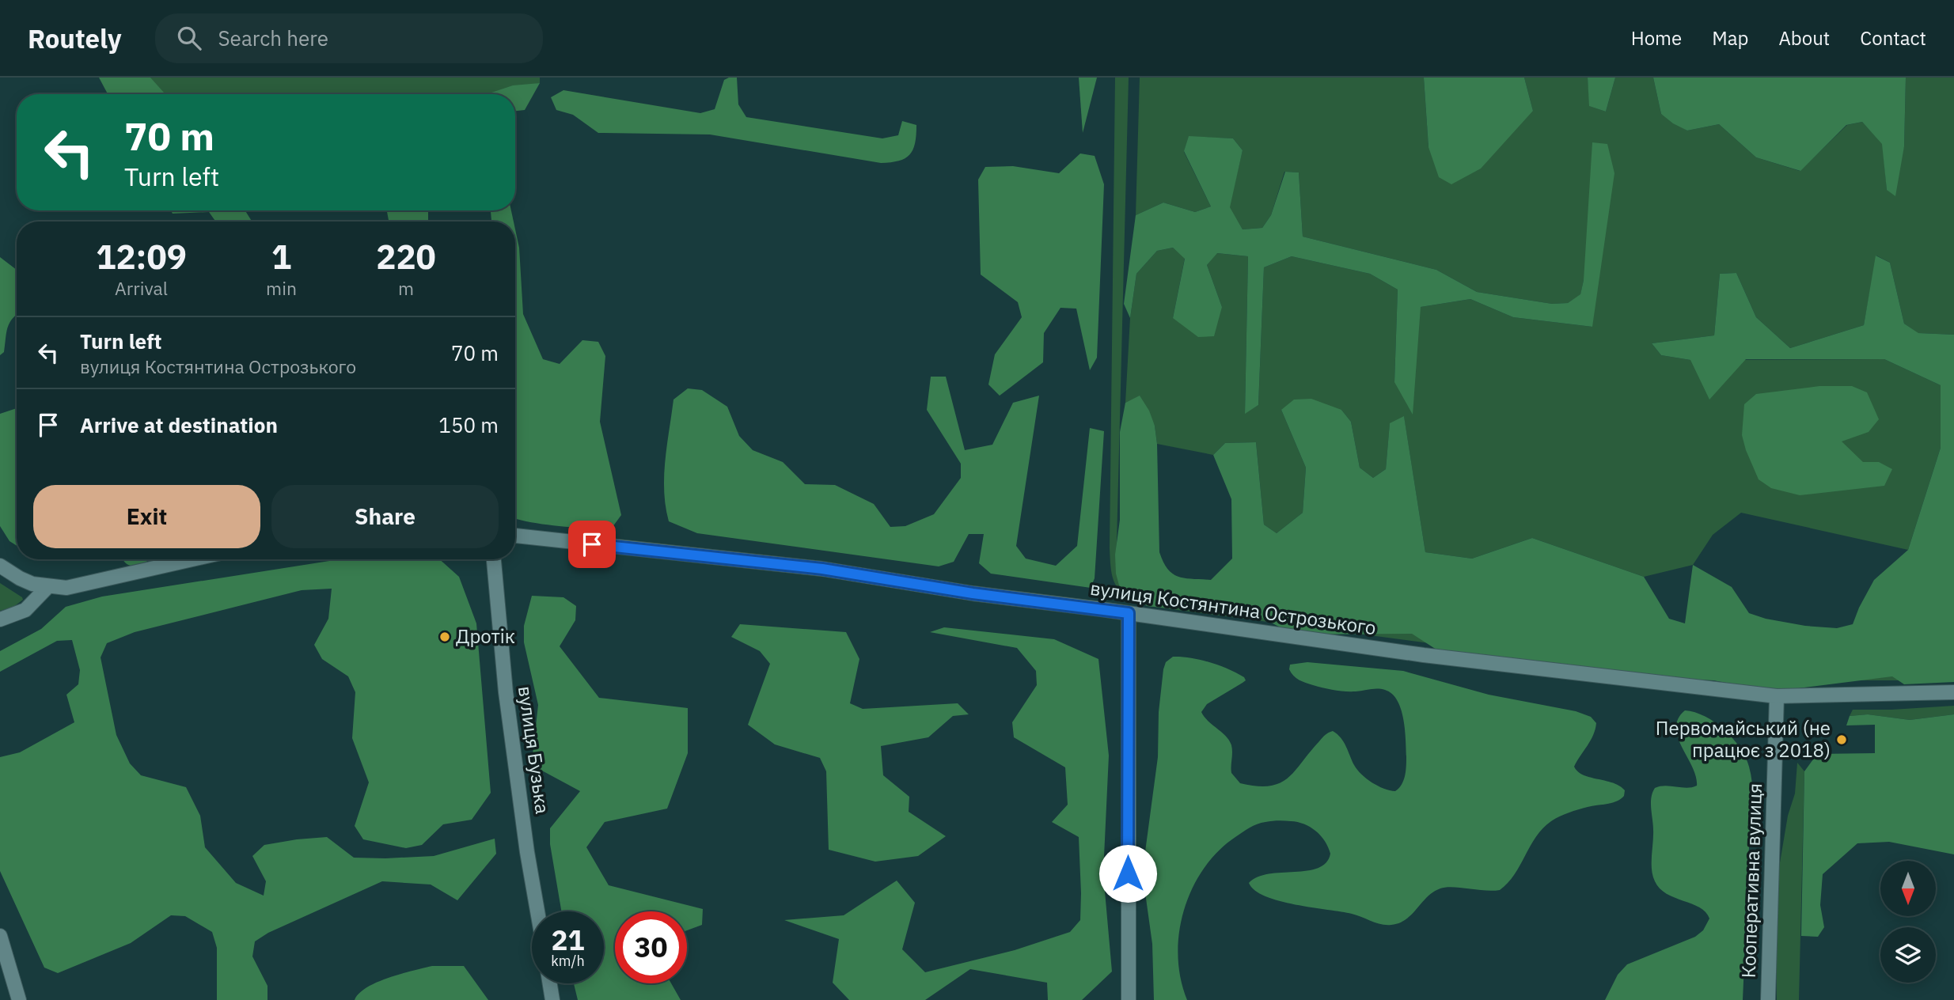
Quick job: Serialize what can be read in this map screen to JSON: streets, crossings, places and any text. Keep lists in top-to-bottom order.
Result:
{
  "streets": {
    "street": ["вулиця Костянтина Острозького", "вулиця Бузька", "Кооперативна вулиця"]
  },
  "crossings": [
    ["вулиця Костянтина Острозького", "Кооперативна вулиця"]
  ],
  "places": ["Дротік", "Первомайський (не працює з 2018)"],
  "north": "bottom",
  "page": {
    "header": "Routely",
    "search": "Search here",
    "nav": [
      "Home",
      "Map",
      "About",
      "Contact"
    ],
    "turn": ["70 m", "Turn left"],
    "eta": [
      "12:09",
      "Arrival",
      "1",
      "min",
      "220",
      "m"
    ],
    "list": [
      {
        "name": "Turn left",
        "note": "вулиця Костянтина Острозького",
        "value": "70 m"
      },
      {
        "name": "Arrive at destination",
        "value": "150 m"
      }
    ],
    "buttons": ["Exit", "Share"],
    "speed": "21 km/h",
    "limit": "30"
  }
}
